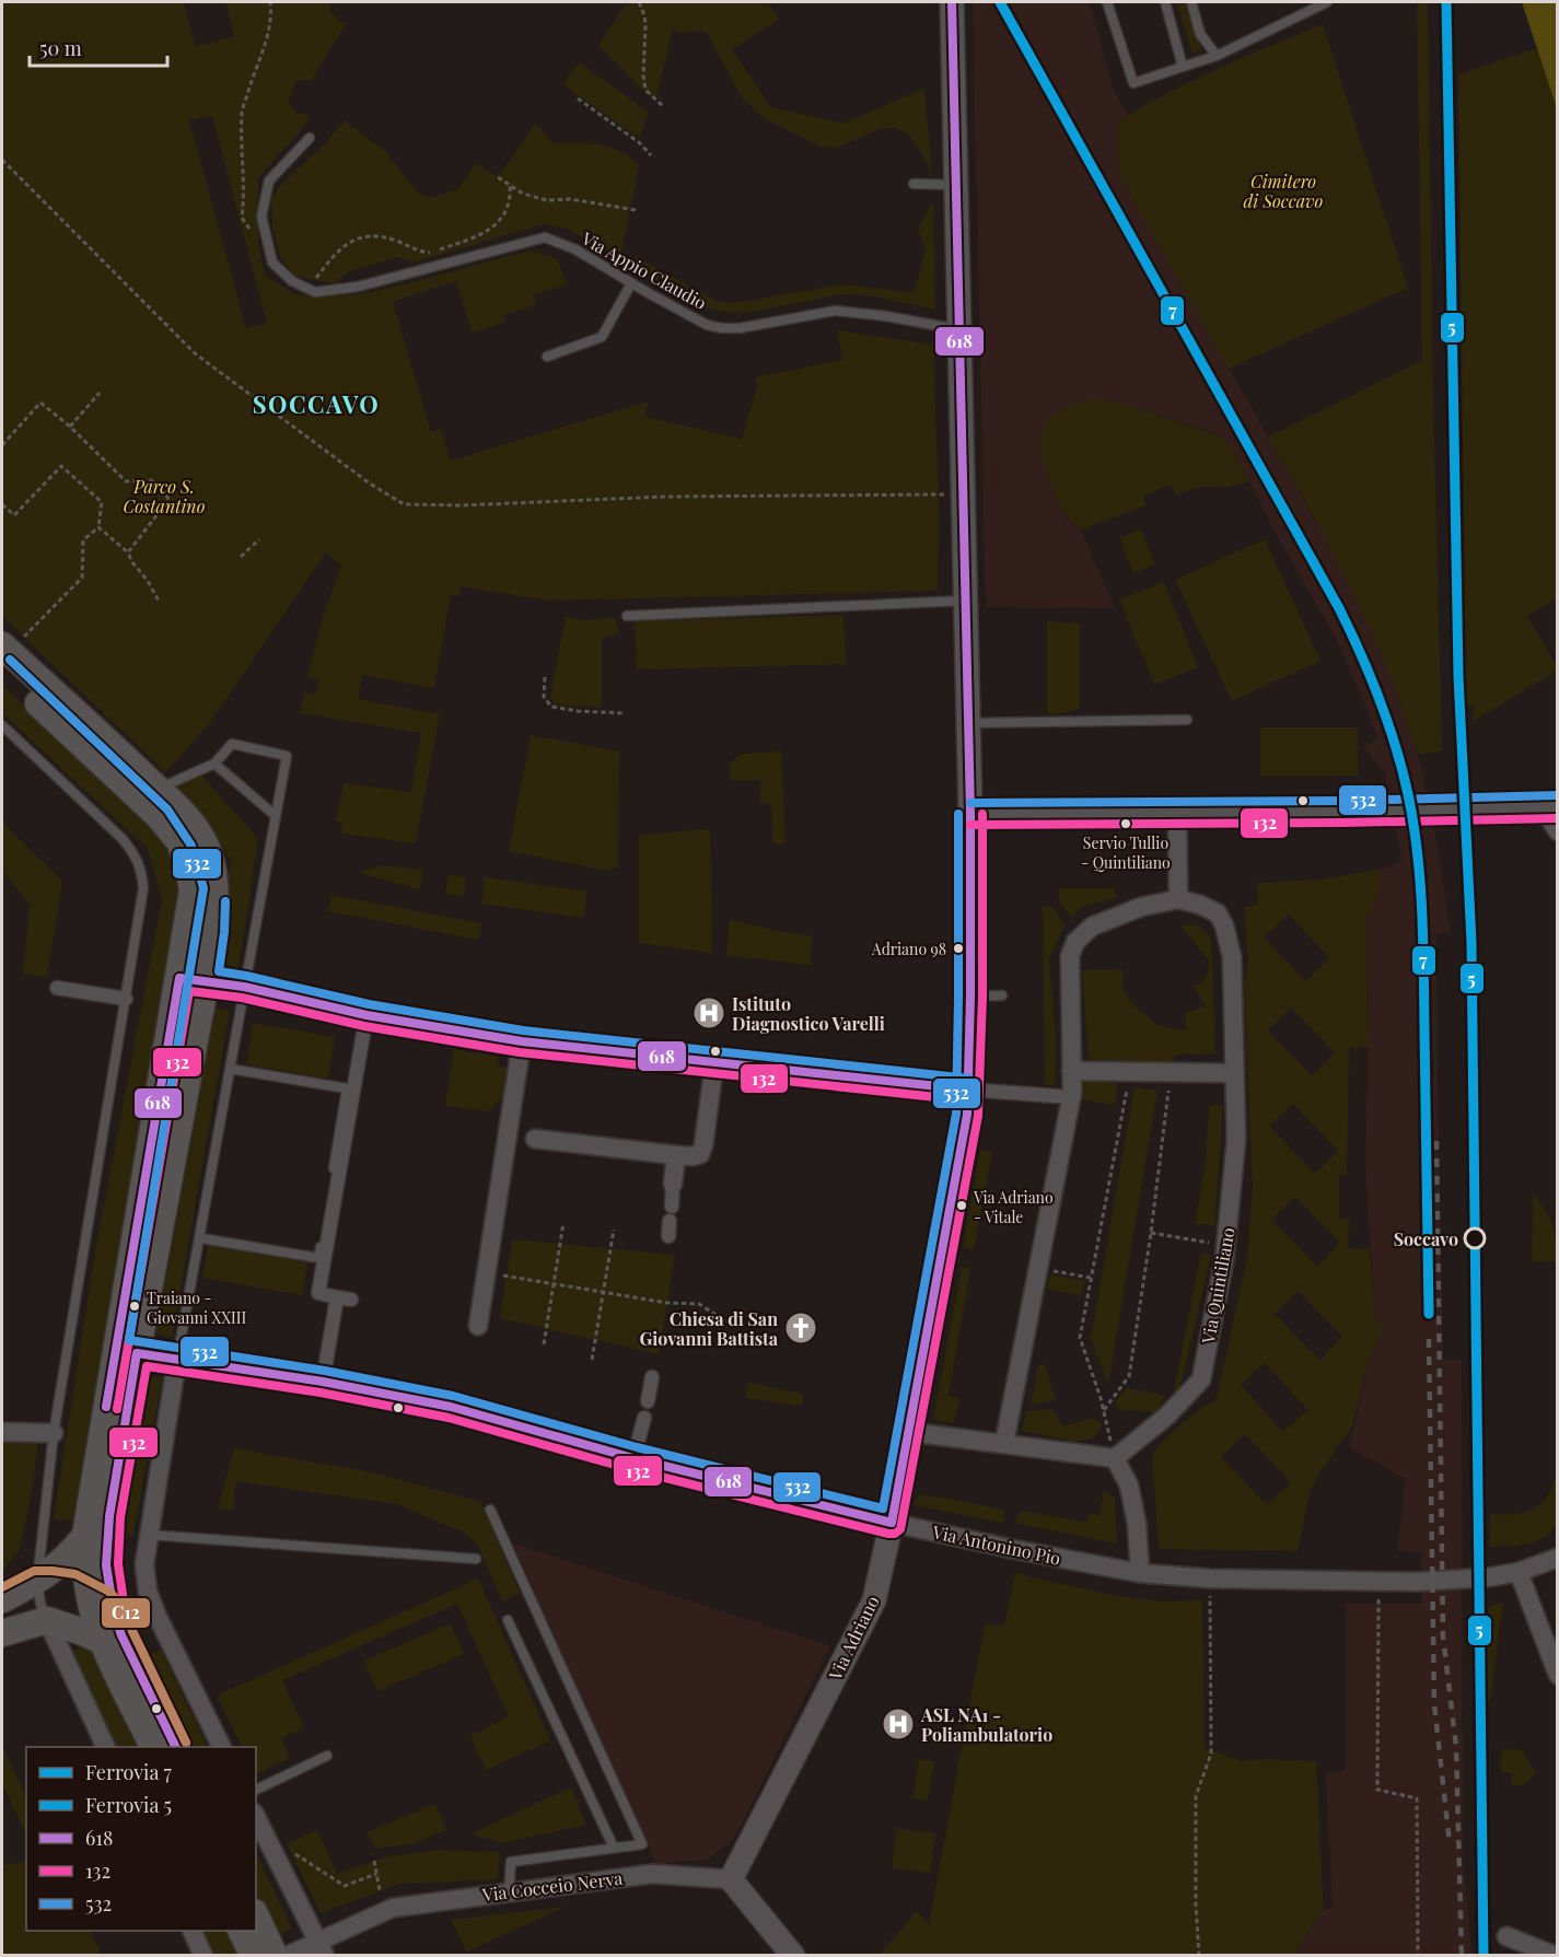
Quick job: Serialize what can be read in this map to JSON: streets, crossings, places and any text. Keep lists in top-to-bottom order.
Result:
{
  "streets": {
    "street": [
      "Via Quintiliano",
      "Via Antonino Pio",
      "Via Adriano",
      "Via Cocceio Nerva"
    ],
    "lane": ["Via Appio Claudio"]
  },
  "crossings": [
    ["Via Appio Claudio", "Via Adriano"],
    ["Via Antonino Pio", "Via Adriano"],
    ["Via Adriano", "Via Cocceio Nerva"]
  ],
  "districts": ["SOCCAVO"],
  "parks": ["Cimitero di Soccavo", "Parco S. Costantino"],
  "places": {
    "other": [
      "Servio Tullio - Quintiliano",
      "Adriano 98",
      "Via Adriano - Vitale",
      "Soccavo",
      "Traiano - Giovanni XXIII"
    ],
    "hospital": ["Istituto Diagnostico Varelli", "ASL NA1 - Poliambulatorio"],
    "church": ["Chiesa di San Giovanni Battista"]
  },
  "lines": [
    "rail line 7",
    "rail line 5",
    "transit line 618",
    "transit line 532",
    "transit line 132",
    "transit line C12"
  ],
  "legend": [
    "Ferrovia 7",
    "Ferrovia 5",
    "618",
    "132",
    "532"
  ],
  "scale_bar": "50 m"
}
